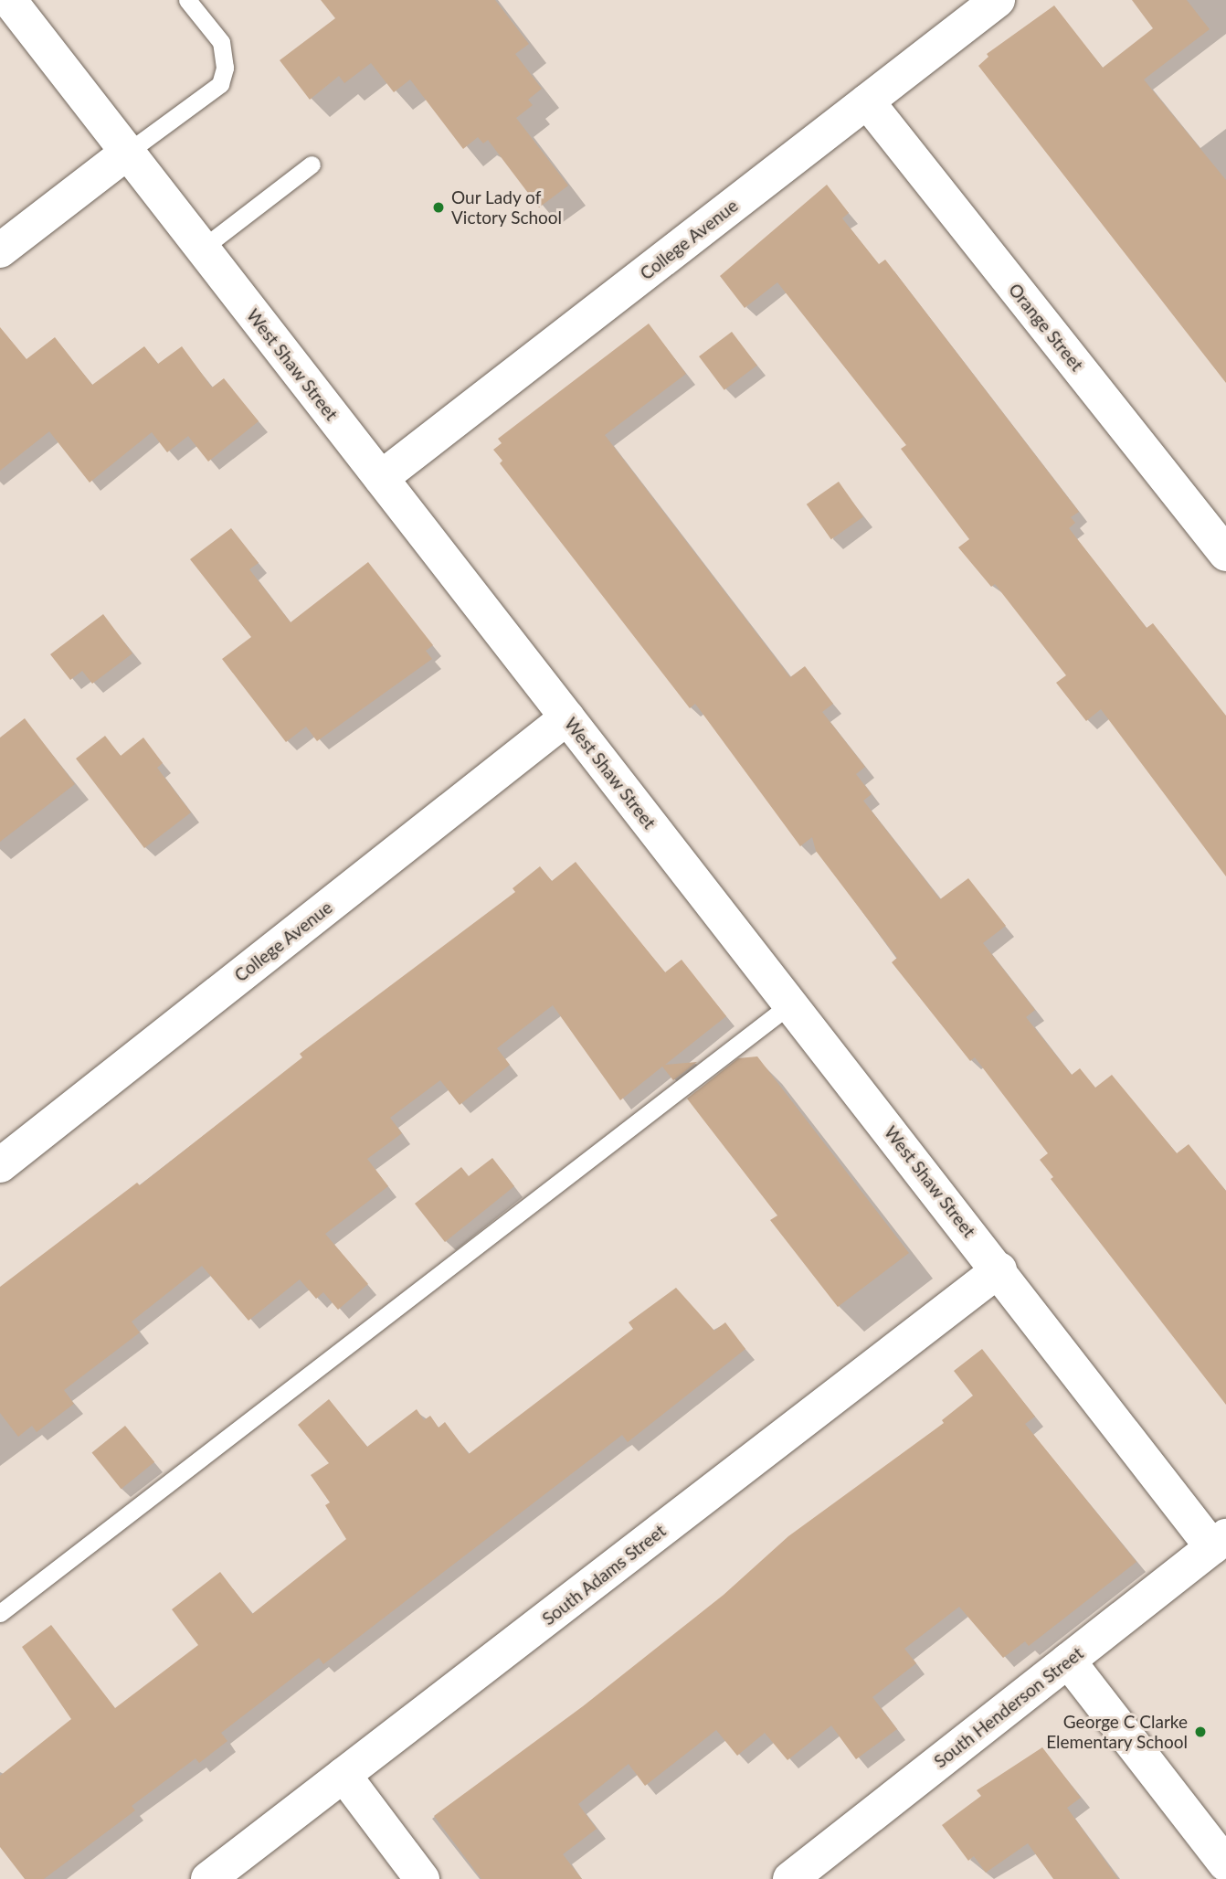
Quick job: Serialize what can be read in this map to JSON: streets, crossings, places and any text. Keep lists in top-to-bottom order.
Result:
{
  "streets": {
    "street": [
      "College Avenue",
      "Orange Street",
      "West Shaw Street",
      "South Adams Street",
      "South Henderson Street"
    ]
  },
  "crossings": [
    ["College Avenue", "Orange Street"],
    ["College Avenue", "West Shaw Street"],
    ["West Shaw Street", "South Adams Street"],
    ["West Shaw Street", "South Henderson Street"]
  ],
  "places": ["Our Lady of Victory School", "George C Clarke Elementary School"]
}
